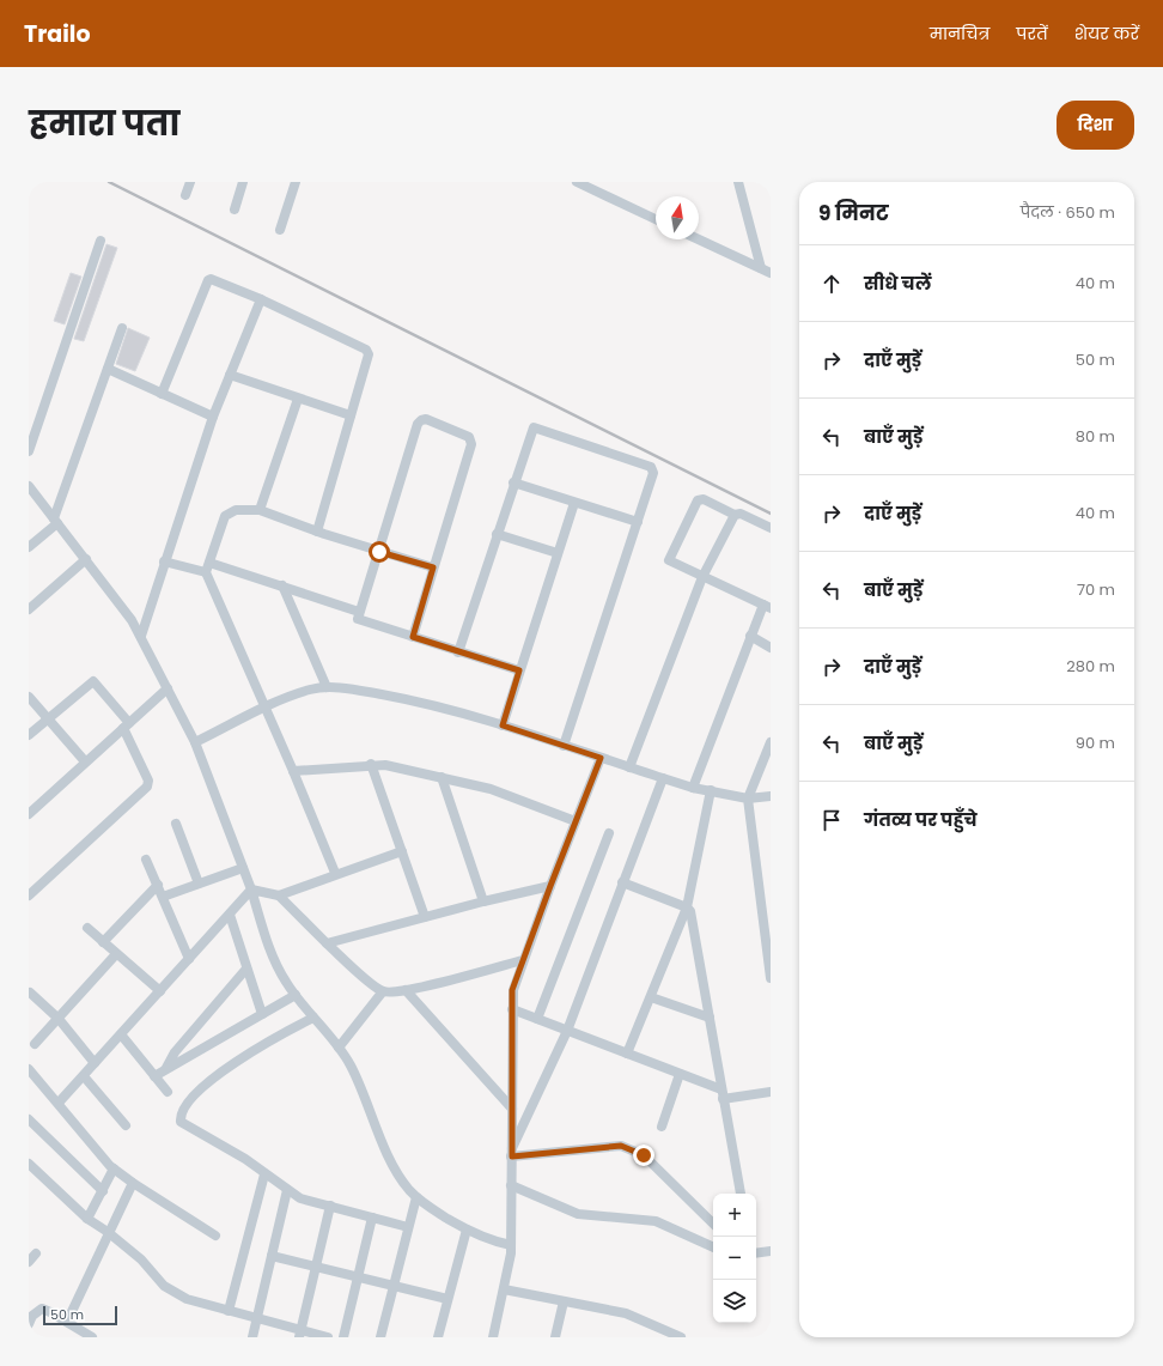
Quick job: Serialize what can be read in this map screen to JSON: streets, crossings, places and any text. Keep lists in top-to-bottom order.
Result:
{
  "scale_bar": "50 m",
  "north": "top",
  "page": {
    "header": "Trailo",
    "nav": ["मानचित्र", "परतें", "शेयर करें"],
    "title": "हमारा पता",
    "buttons": "दिशा",
    "heading": ["9 मिनट", "पैदल · 650 m"],
    "list": [
      ["सीधे चलें", "40 m"],
      ["दाएँ मुड़ें", "50 m"],
      ["बाएँ मुड़ें", "80 m"],
      ["दाएँ मुड़ें", "40 m"],
      ["बाएँ मुड़ें", "70 m"],
      ["दाएँ मुड़ें", "280 m"],
      ["बाएँ मुड़ें", "90 m"],
      "गंतव्य पर पहुँचे"
    ],
    "map_buttons": ["+", "−"],
    "scale": "50 m"
  }
}
